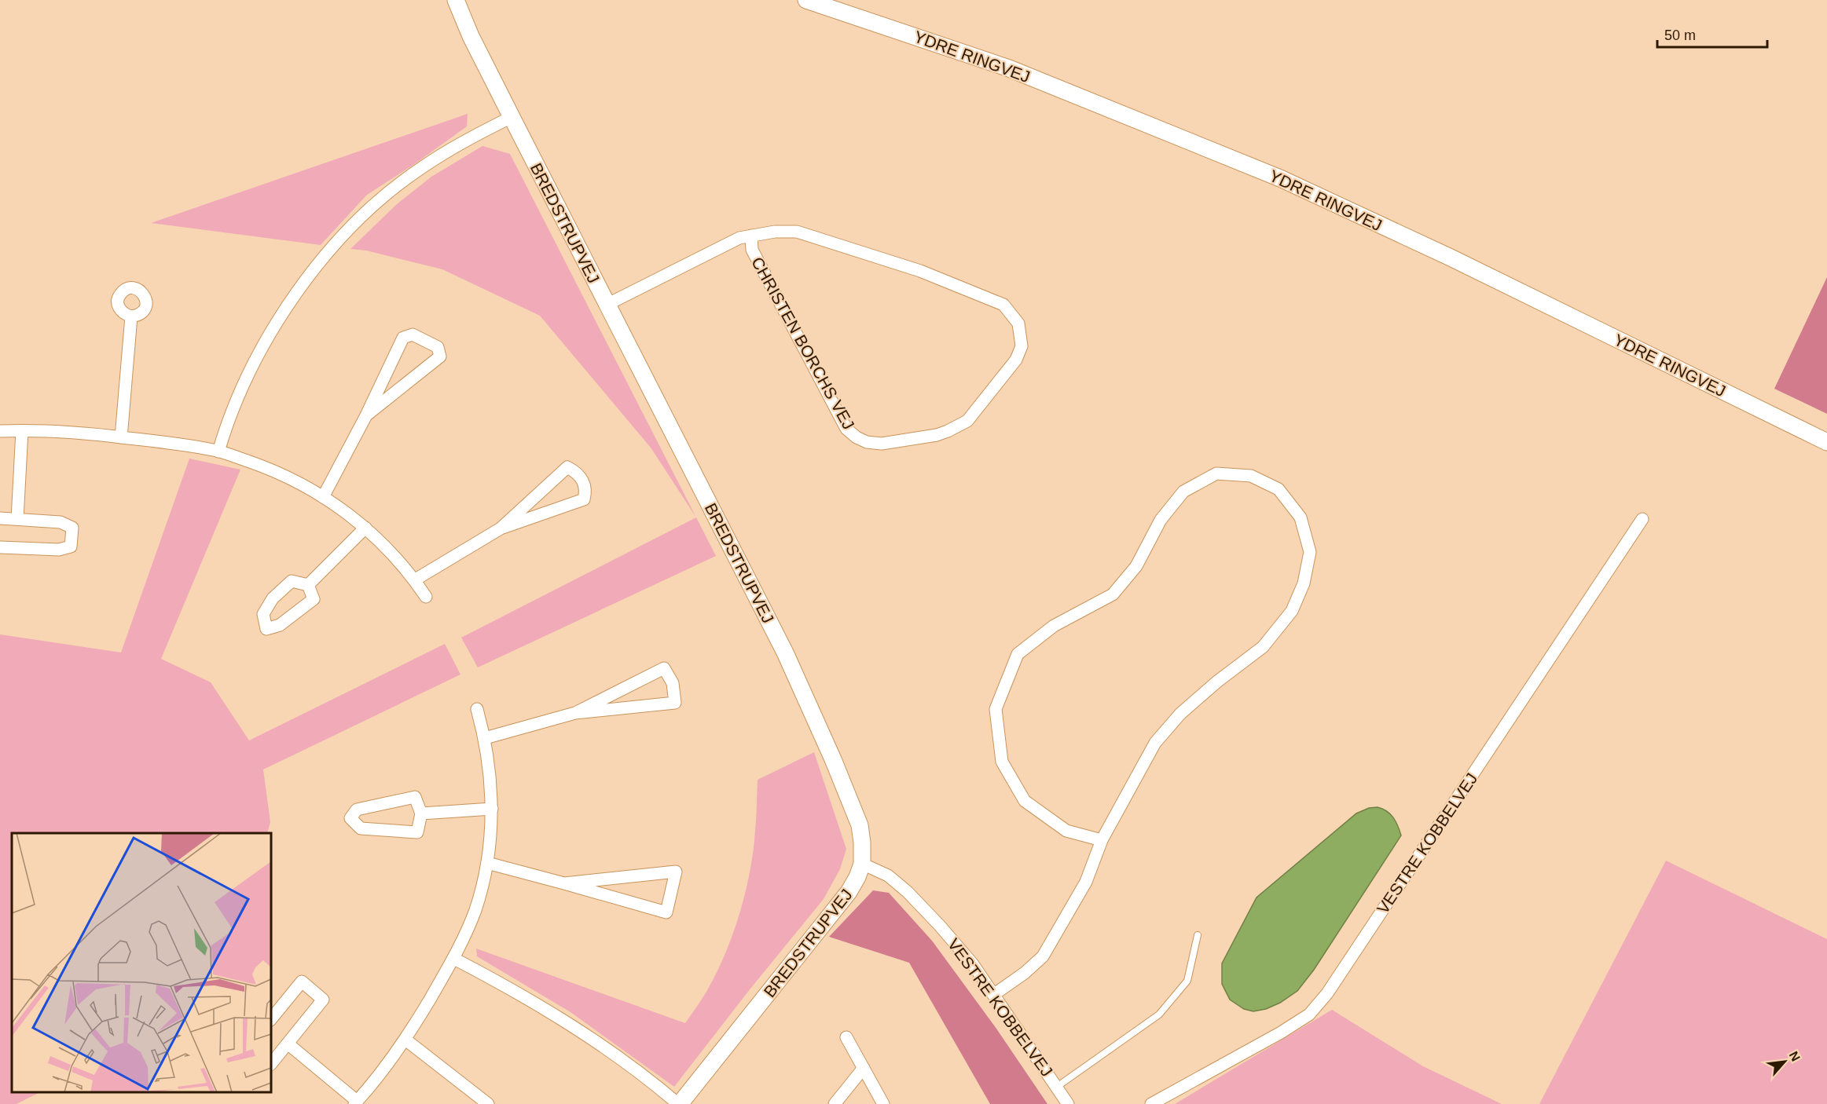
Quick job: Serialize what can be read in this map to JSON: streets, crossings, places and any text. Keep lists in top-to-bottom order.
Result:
{
  "streets": {
    "street": [
      "YDRE RINGVEJ",
      "BREDSTRUPVEJ",
      "CHRISTEN BORCHS VEJ",
      "VESTRE KOBBELVEJ"
    ]
  },
  "crossings": [
    ["BREDSTRUPVEJ", "CHRISTEN BORCHS VEJ"],
    ["BREDSTRUPVEJ", "VESTRE KOBBELVEJ"]
  ],
  "scale_bar": "50 m",
  "north": "top right"
}
